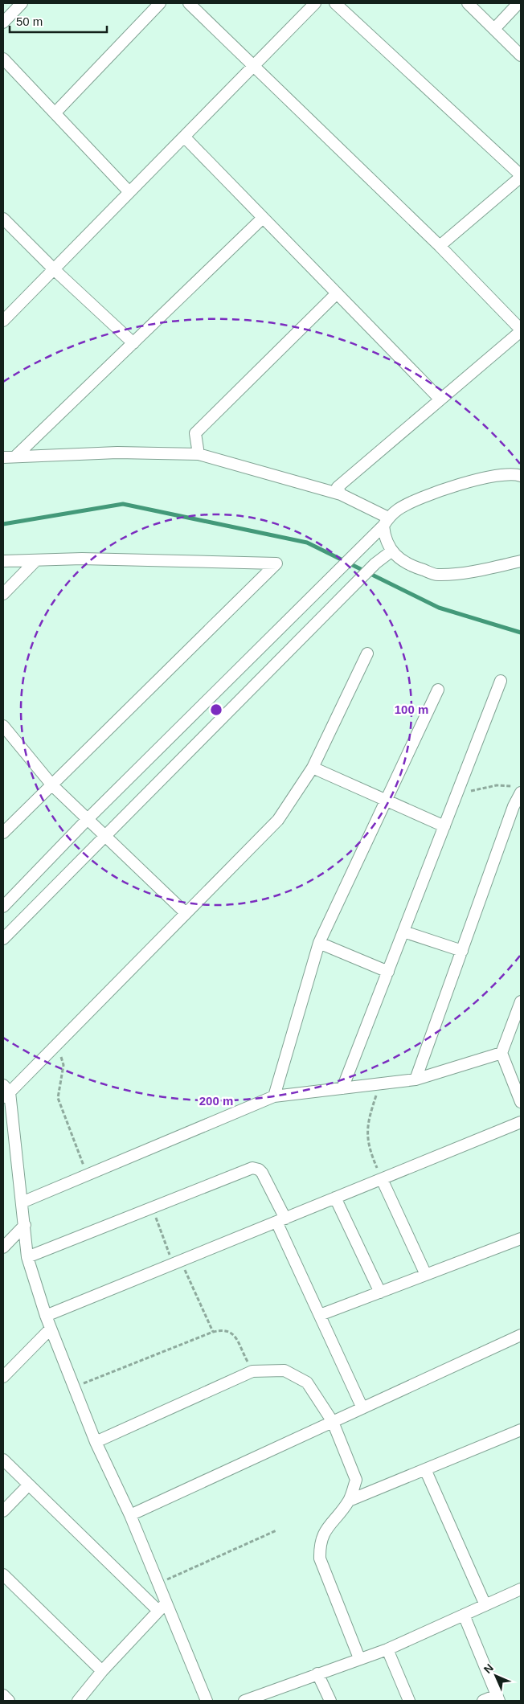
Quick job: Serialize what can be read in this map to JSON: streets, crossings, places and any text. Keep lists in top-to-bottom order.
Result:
{
  "scale_bar": "50 m",
  "north": "top left",
  "rings": ["100 m", "200 m"]
}
